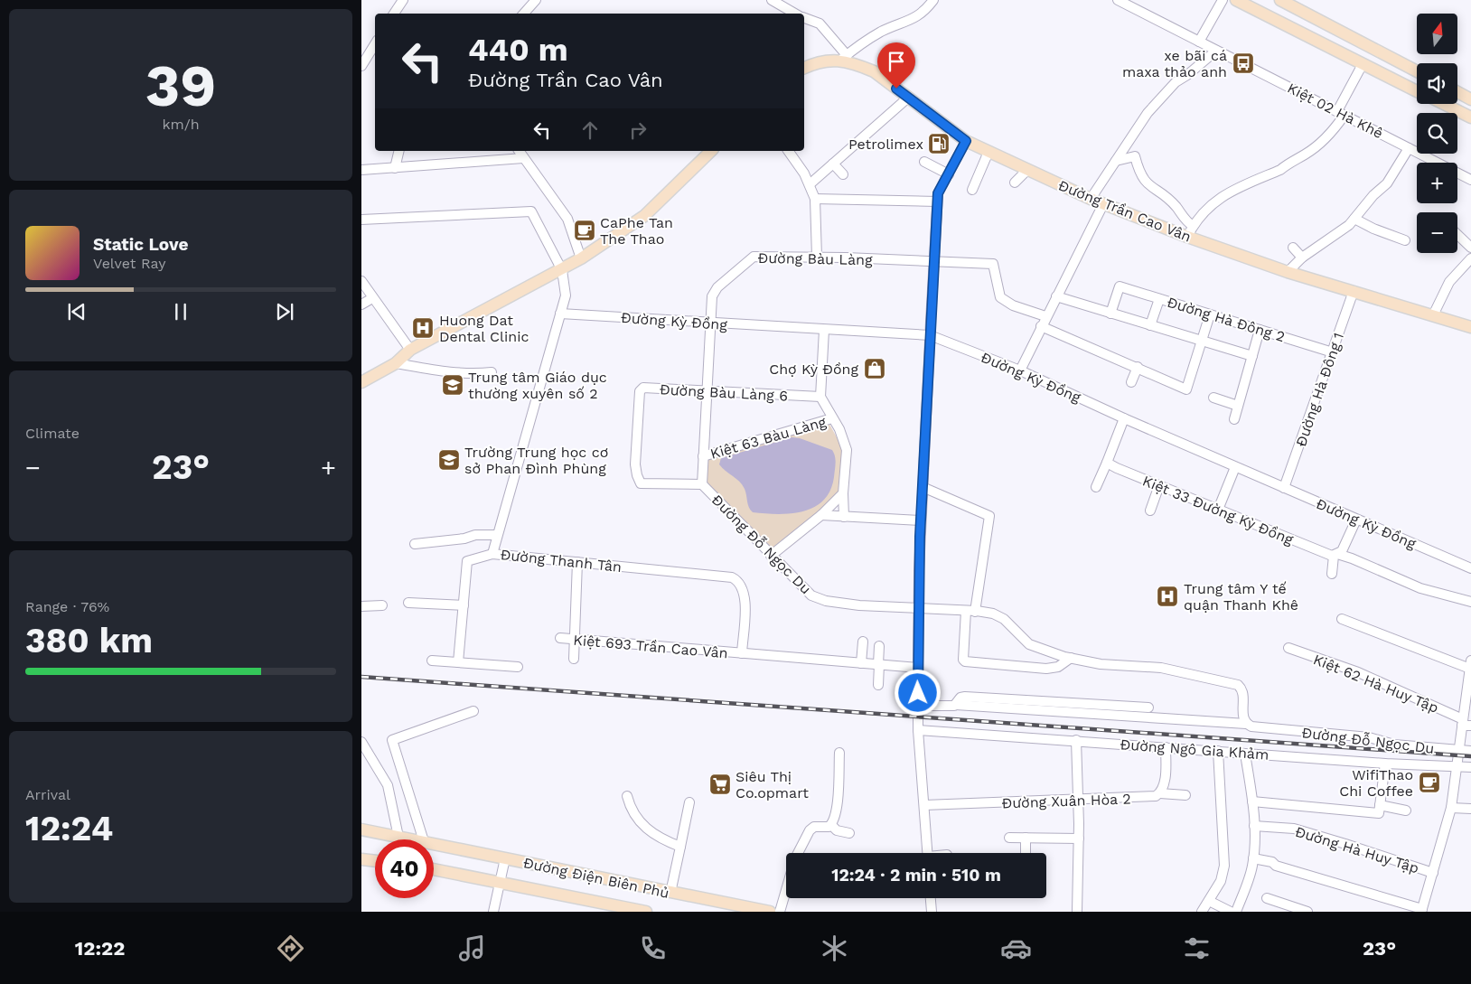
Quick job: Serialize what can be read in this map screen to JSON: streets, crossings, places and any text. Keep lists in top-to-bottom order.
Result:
{
  "streets": {
    "main road": ["Đường Trần Cao Vân", "Đường Điện Biên Phủ"],
    "street": [
      "Kiệt 02 Hà Khê",
      "Đường Bàu Làng",
      "Đường Hà Đông 2",
      "Đường Kỳ Đồng",
      "Đường Hà Đông 1",
      "Đường Bàu Làng 6",
      "Kiệt 63 Bàu Làng",
      "Kiệt 33 Đường Kỳ Đồng",
      "Đường Đỗ Ngọc Du",
      "Đường Thanh Tân",
      "Kiệt 693 Trần Cao Vân",
      "Kiệt 62 Hà Huy Tập",
      "Đường Ngô Gia Khảm",
      "Đường Xuân Hòa 2",
      "Đường Hà Huy Tập"
    ]
  },
  "crossings": [
    ["Đường Trần Cao Vân", "Đường Hà Đông 1"],
    ["Đường Bàu Làng", "Đường Kỳ Đồng"],
    ["Đường Bàu Làng", "Đường Bàu Làng 6"],
    ["Đường Bàu Làng", "Kiệt 63 Bàu Làng"],
    ["Đường Bàu Làng", "Đường Đỗ Ngọc Du"],
    ["Đường Hà Đông 2", "Đường Hà Đông 1"],
    ["Đường Kỳ Đồng", "Đường Hà Đông 1"],
    ["Đường Kỳ Đồng", "Đường Thanh Tân"],
    ["Đường Bàu Làng 6", "Đường Đỗ Ngọc Du"],
    ["Đường Đỗ Ngọc Du", "Đường Hà Huy Tập"],
    ["Đường Thanh Tân", "Kiệt 693 Trần Cao Vân"],
    ["Kiệt 62 Hà Huy Tập", "Đường Hà Huy Tập"],
    ["Đường Ngô Gia Khảm", "Đường Hà Huy Tập"]
  ],
  "places": {
    "bus stop": ["xe bãi cá maxa thảo anh"],
    "fuel station": ["Petrolimex"],
    "cafe": ["CaPhe Tan The Thao", "WifiThao Chi Coffee"],
    "hospital": ["Huong Dat Dental Clinic", "Trung tâm Y tế quận Thanh Khê"],
    "shop": ["Chợ Kỳ Đồng"],
    "school or university": ["Trung tâm Giáo dục thường xuyên số 2", "Trường Trung học cơ sở Phan Đình Phùng"],
    "supermarket": ["Siêu Thị Co.opmart"]
  },
  "north": "top",
  "page": {
    "tile": [
      ["39", "km/h"],
      "Climate",
      ["Range · 76%", "380 km"],
      ["Arrival", "12:24"]
    ],
    "map_buttons": ["+", "−"],
    "turn": ["440 m", "Đường Trần Cao Vân"],
    "song": ["Static Love", "Velvet Ray"],
    "heat": ["−", "23°", "+"],
    "limit": "40",
    "trip": "12:24 · 2 min · 510 m",
    "tabs": ["12:22", "23°"]
  }
}
